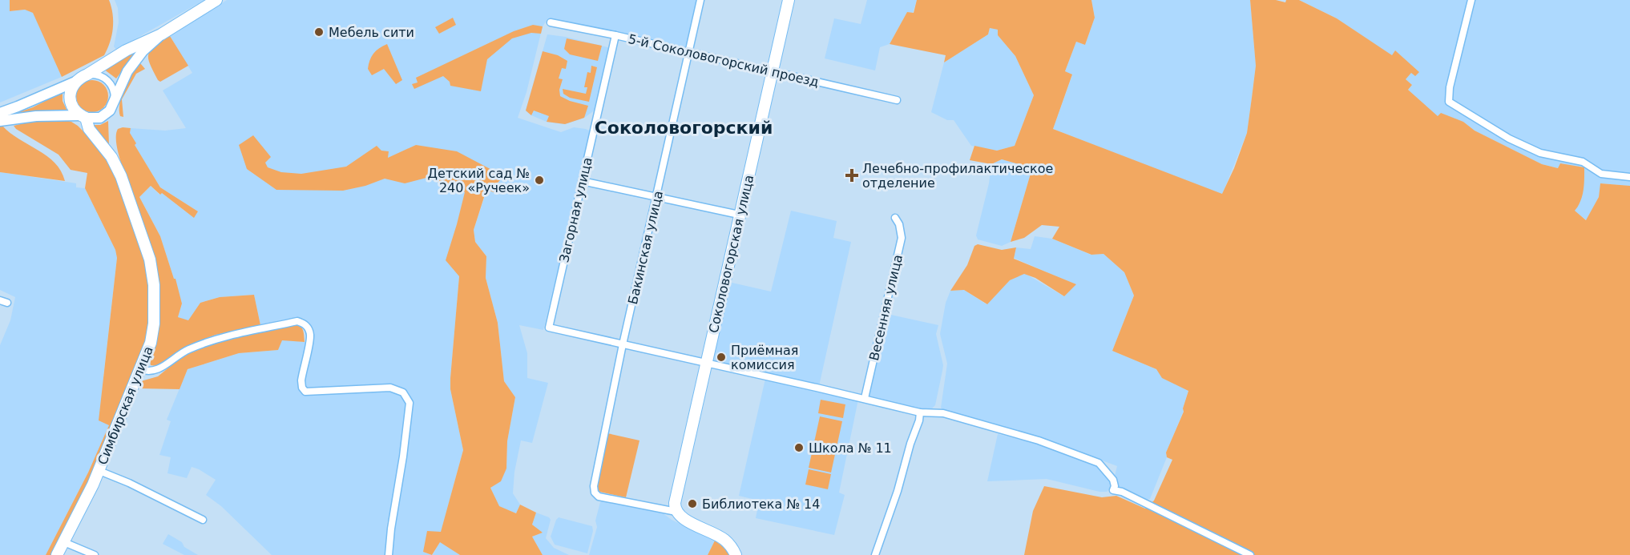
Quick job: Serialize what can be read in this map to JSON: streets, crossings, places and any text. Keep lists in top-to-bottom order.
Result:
{
  "streets": {
    "main road": ["Соколовогорская улица", "Симбирская улица"],
    "street": [
      "5-й Соколовогорский проезд",
      "Загорная улица",
      "Бакинская улица",
      "Весенняя улица"
    ]
  },
  "crossings": [
    ["5-й Соколовогорский проезд", "Загорная улица"],
    ["5-й Соколовогорский проезд", "Бакинская улица"],
    ["5-й Соколовогорский проезд", "Соколовогорская улица"],
    ["Загорная улица", "Бакинская улица"],
    ["Бакинская улица", "Соколовогорская улица"]
  ],
  "districts": ["Соколовогорский"],
  "places": {
    "other": [
      "Мебель сити",
      "Детский сад № 240 «Ручеек»",
      "Приёмная комиссия",
      "Школа № 11",
      "Библиотека № 14"
    ],
    "health": ["Лечебно-профилактическое отделение"]
  }
}
